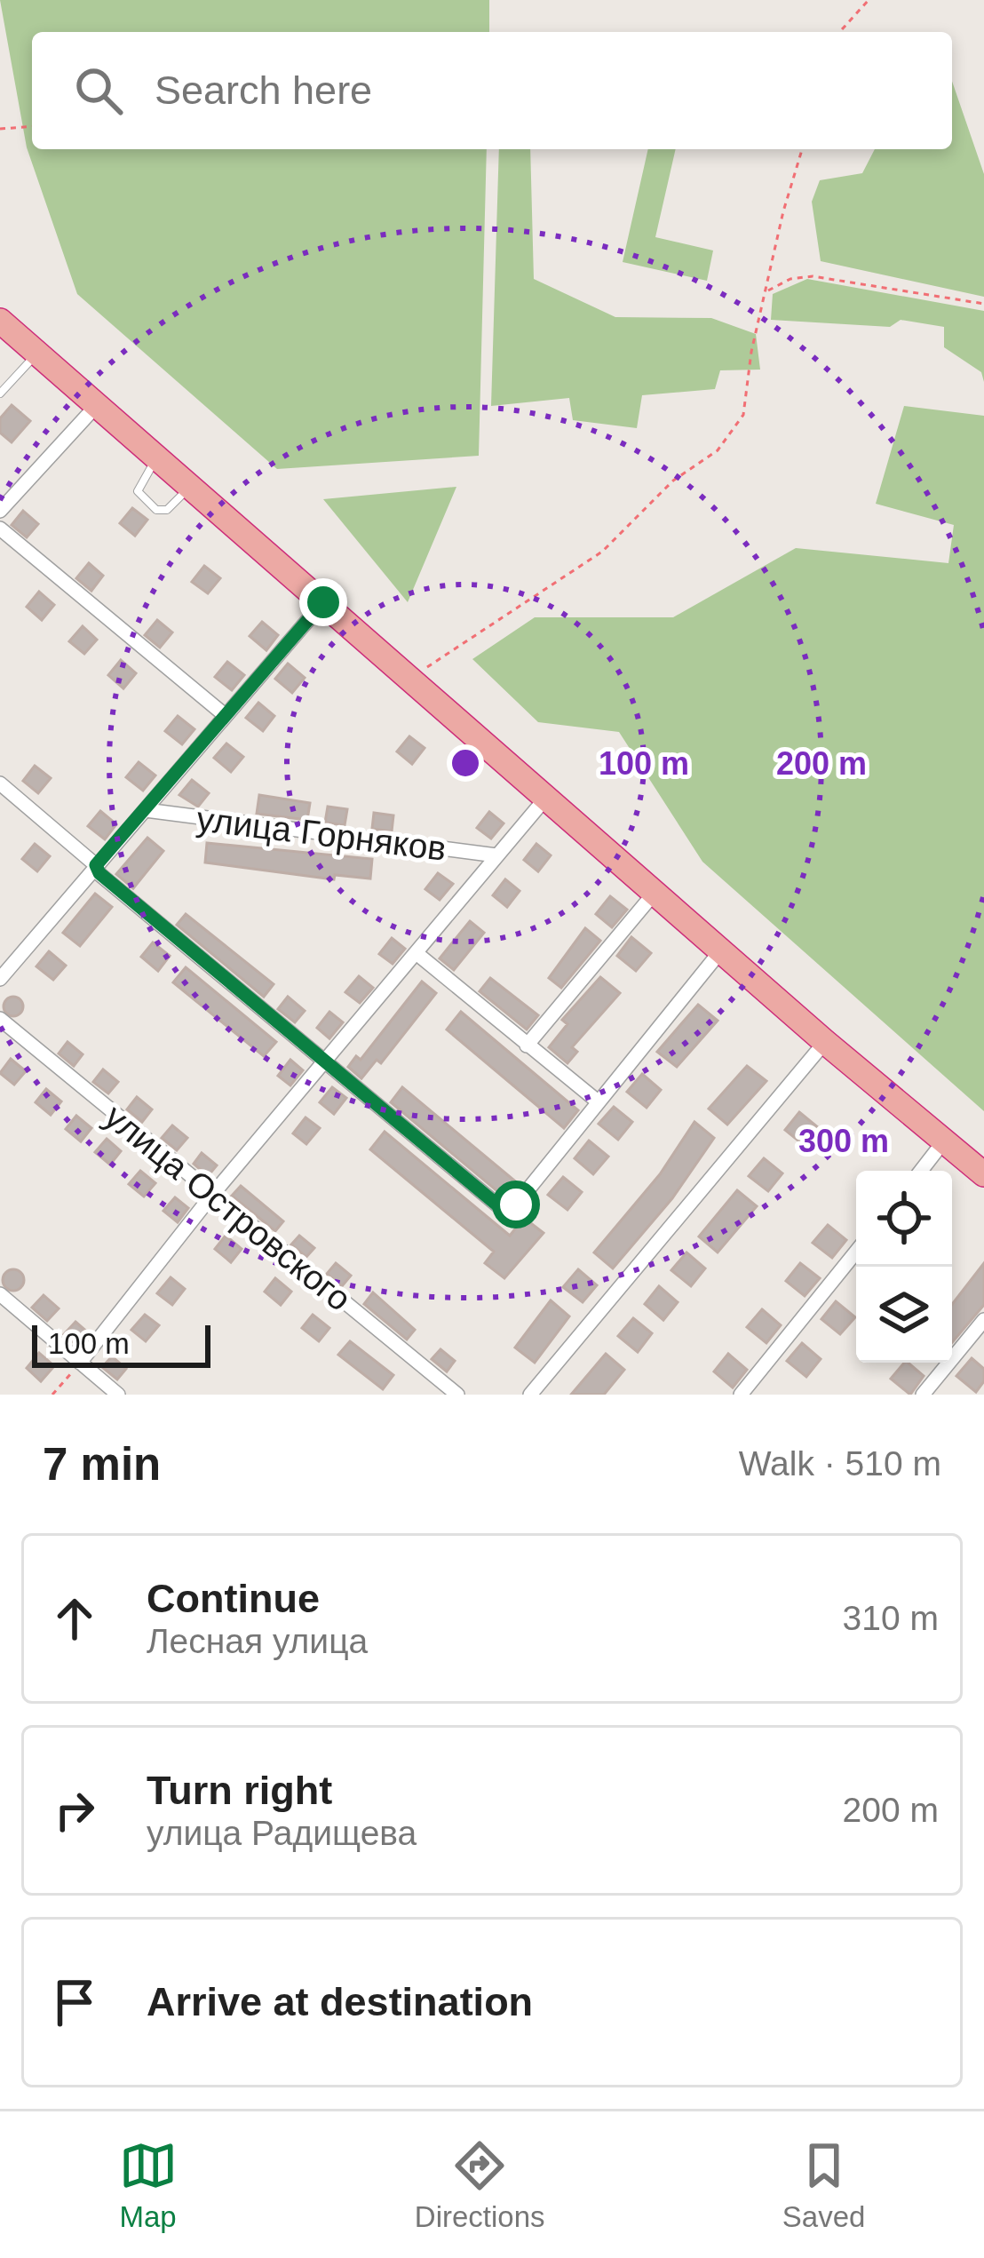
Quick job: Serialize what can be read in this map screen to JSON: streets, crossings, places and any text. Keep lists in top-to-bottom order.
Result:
{
  "streets": {
    "street": ["улица Горняков", "улица Островского"]
  },
  "scale_bar": "100 m",
  "page": {
    "search": "Search here",
    "scale": "100 m",
    "heading": ["7 min", "Walk · 510 m"],
    "list": [
      ["Continue", "Лесная улица", "310 m"],
      ["Turn right", "улица Радищева", "200 m"],
      "Arrive at destination"
    ],
    "nav": ["Map", "Directions", "Saved"]
  },
  "rings": ["100 m", "200 m", "300 m"]
}
